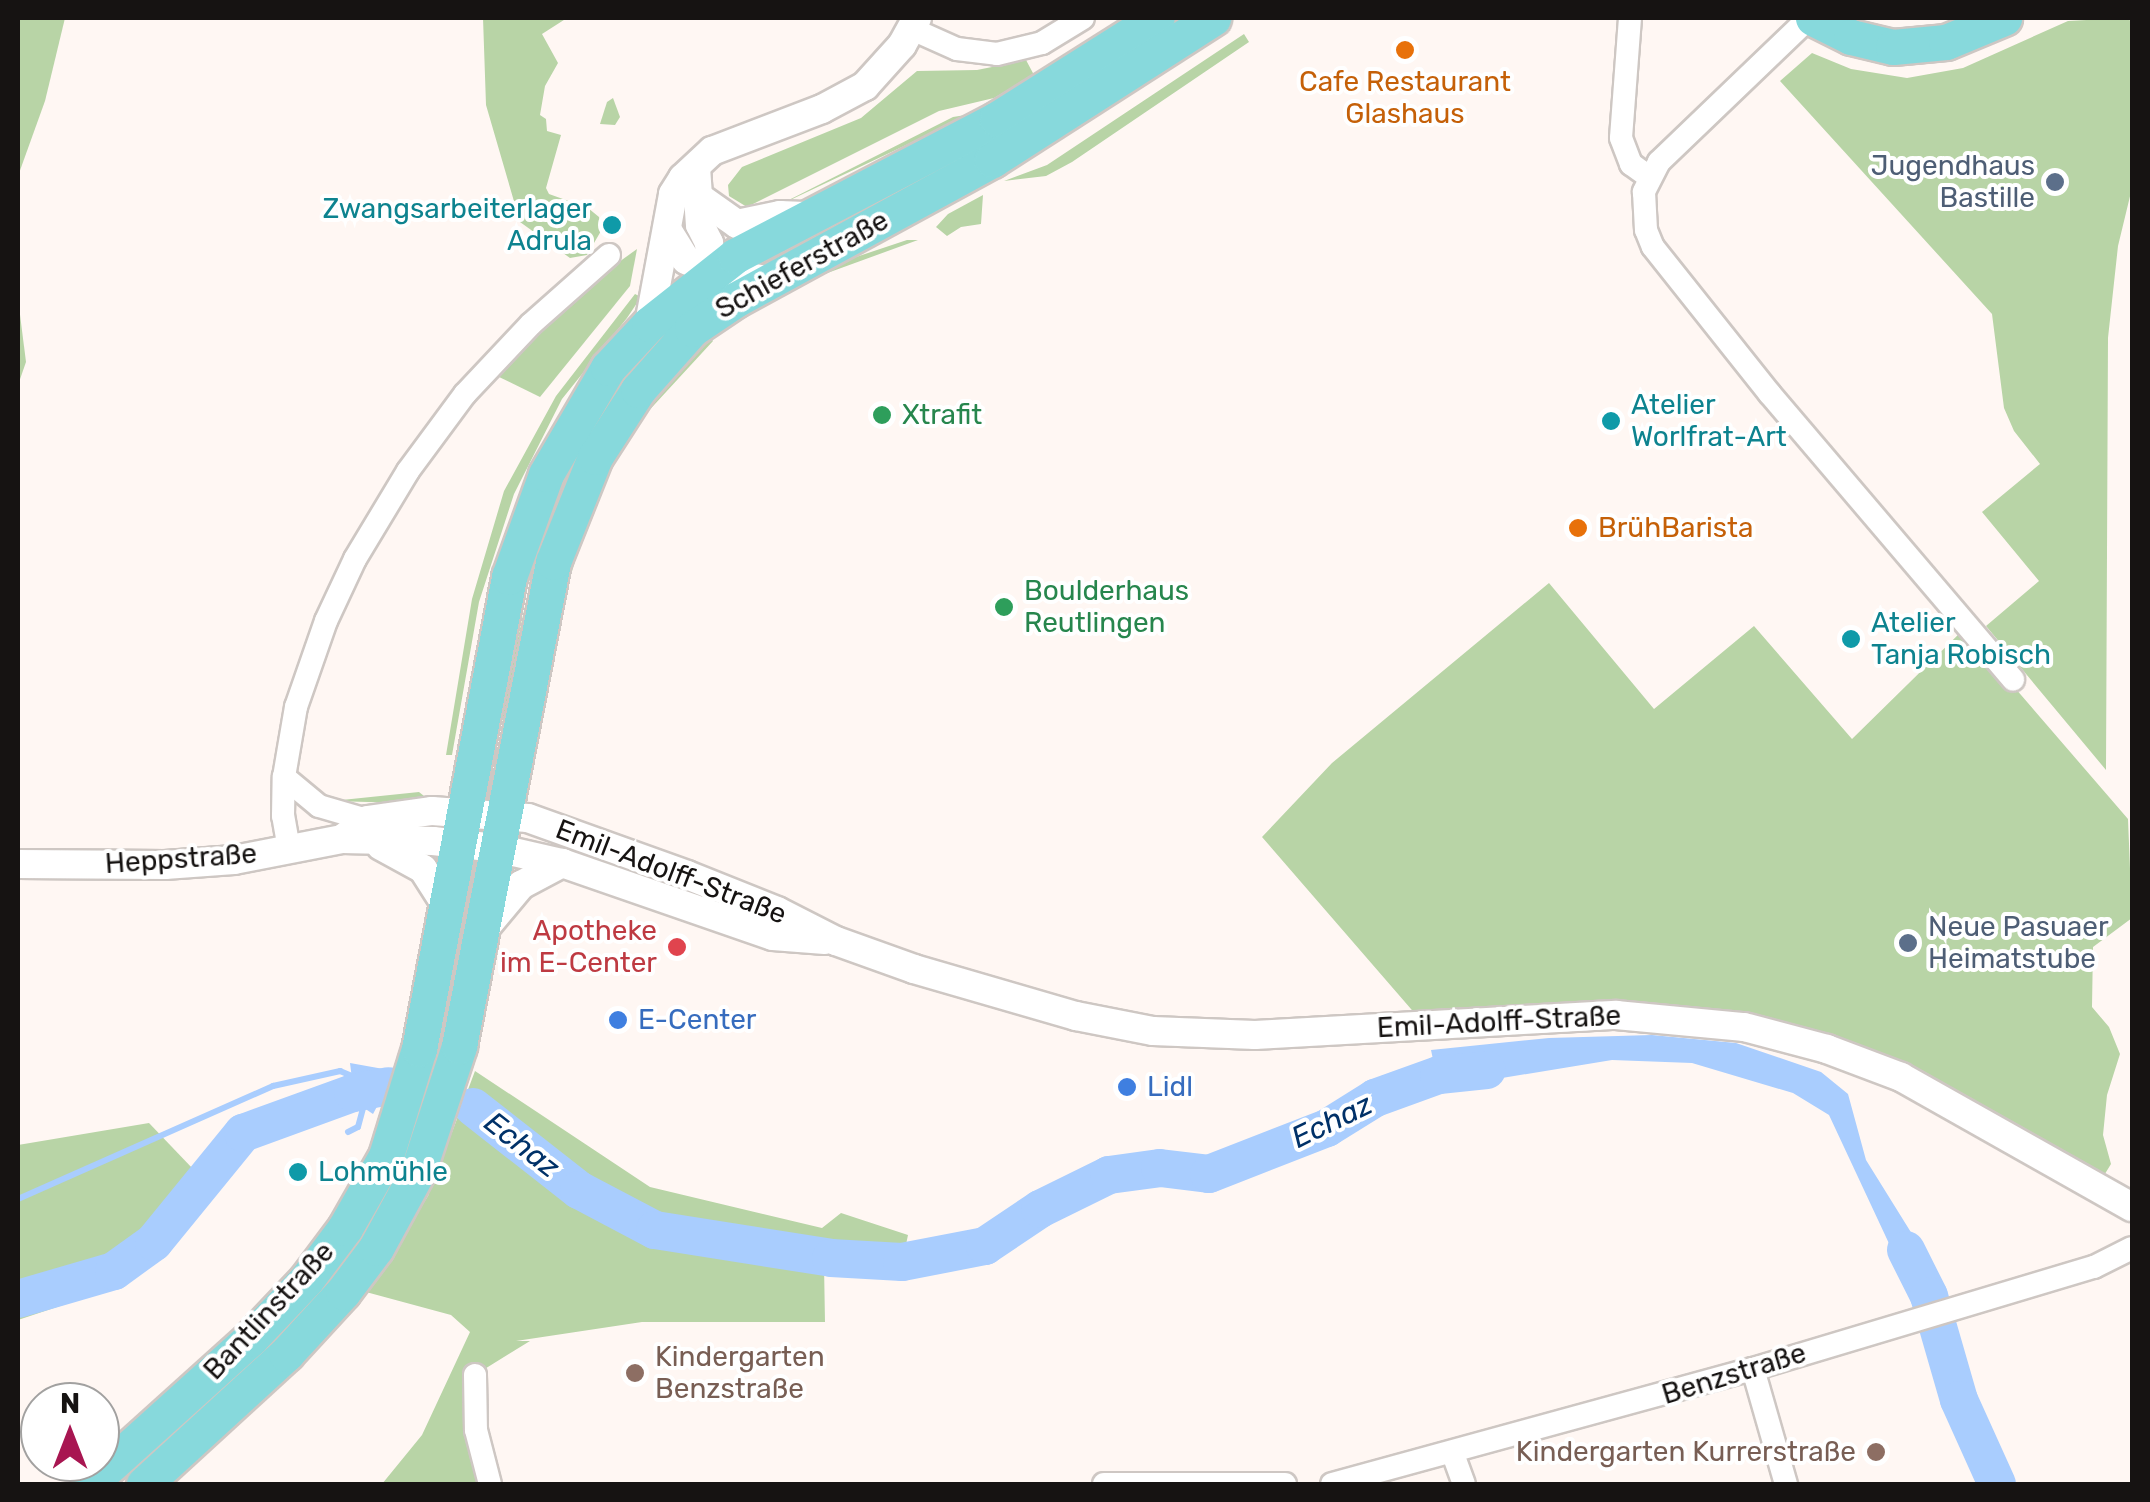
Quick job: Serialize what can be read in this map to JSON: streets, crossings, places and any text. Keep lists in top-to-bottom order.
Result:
{
  "streets": {
    "main road": ["Schieferstraße", "Bantlinstraße"],
    "street": ["Heppstraße", "Emil-Adolff-Straße", "Benzstraße"]
  },
  "crossings": [
    ["Schieferstraße", "Emil-Adolff-Straße"],
    ["Schieferstraße", "Bantlinstraße"],
    ["Emil-Adolff-Straße", "Bantlinstraße"]
  ],
  "water": ["Echaz"],
  "places": [
    "Cafe Restaurant Glashaus",
    "Jugendhaus Bastille",
    "Zwangsarbeiterlager Adrula",
    "Xtrafit",
    "Atelier Worlfrat-Art",
    "BrühBarista",
    "Boulderhaus Reutlingen",
    "Atelier Tanja Robisch",
    "Neue Pasuaer Heimatstube",
    "Apotheke im E-Center",
    "E-Center",
    "Lidl",
    "Lohmühle",
    "Kindergarten Benzstraße",
    "Kindergarten Kurrerstraße"
  ],
  "north": "top"
}
